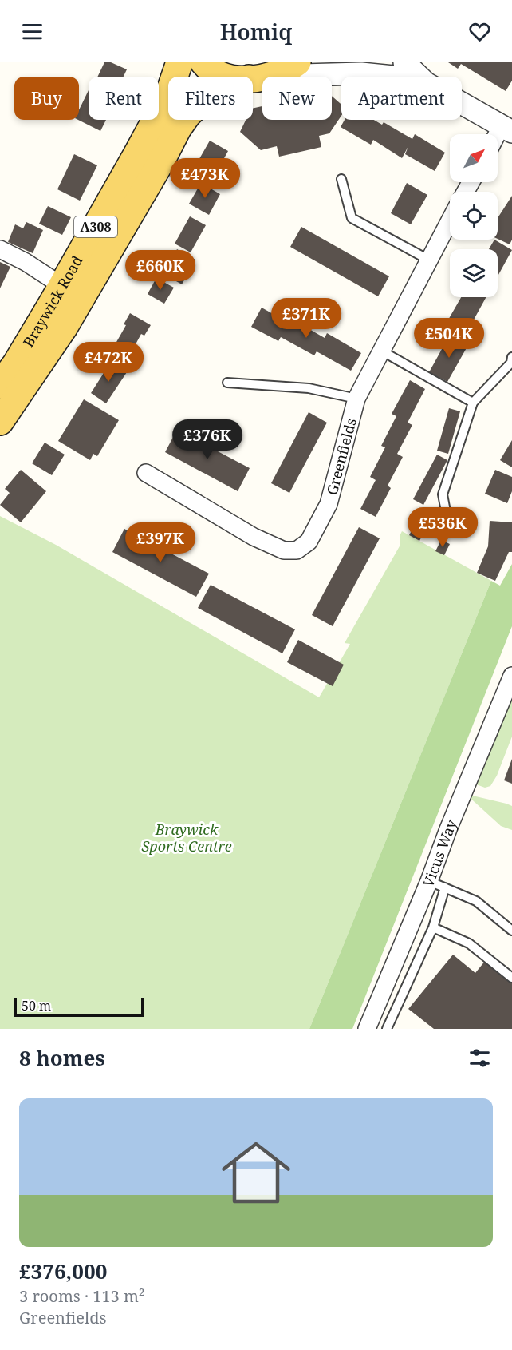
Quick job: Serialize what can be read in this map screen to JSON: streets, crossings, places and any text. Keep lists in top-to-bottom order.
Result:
{
  "streets": {
    "main road": ["A308", "Braywick Road"],
    "street": ["Greenfields", "Vicus Way"]
  },
  "crossings": [
    ["A308", "Braywick Road"]
  ],
  "parks": ["Braywick Sports Centre"],
  "scale_bar": "50 m",
  "north": "top right",
  "page": {
    "header": "Homiq",
    "chip": [
      "Buy",
      "Rent",
      "Filters",
      "New",
      "Apartment"
    ],
    "price": [
      "£473K",
      "£660K",
      "£371K",
      "£504K",
      "£472K",
      "£376K",
      "£536K",
      "£397K"
    ],
    "scale": "50 m",
    "heading": "8 homes",
    "list": [
      {
        "name": "£376,000",
        "note": "3 rooms · 113 m² · Greenfields"
      }
    ]
  }
}
